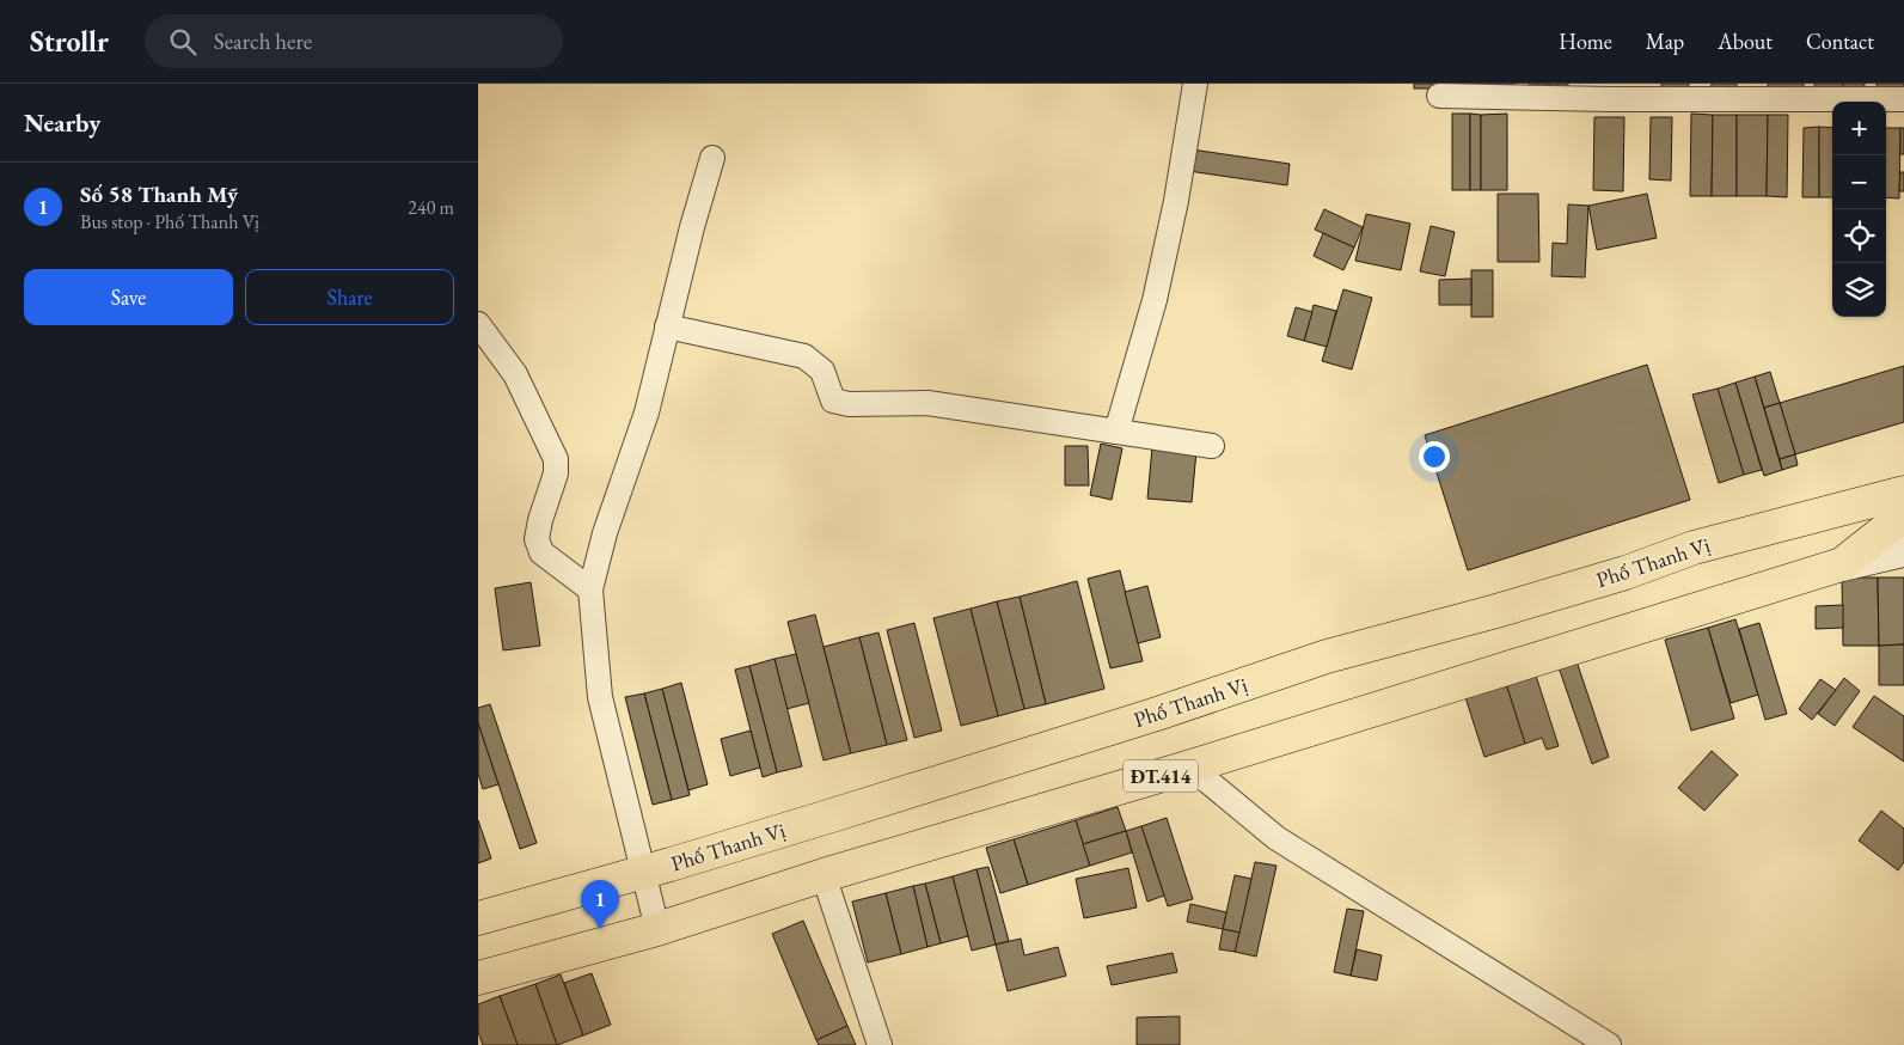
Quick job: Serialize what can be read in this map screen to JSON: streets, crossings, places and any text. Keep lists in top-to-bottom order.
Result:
{
  "streets": {
    "main road": ["Phố Thanh Vị", "ĐT.414"]
  },
  "page": {
    "header": "Strollr",
    "search": "Search here",
    "nav": [
      "Home",
      "Map",
      "About",
      "Contact"
    ],
    "heading": "Nearby",
    "map_buttons": ["+", "−"],
    "list": [
      {
        "mark": "1",
        "name": "Số 58 Thanh Mỹ",
        "note": "Bus stop · Phố Thanh Vị",
        "value": "240 m"
      }
    ],
    "buttons": ["Save", "Share"],
    "pins": "1"
  }
}
